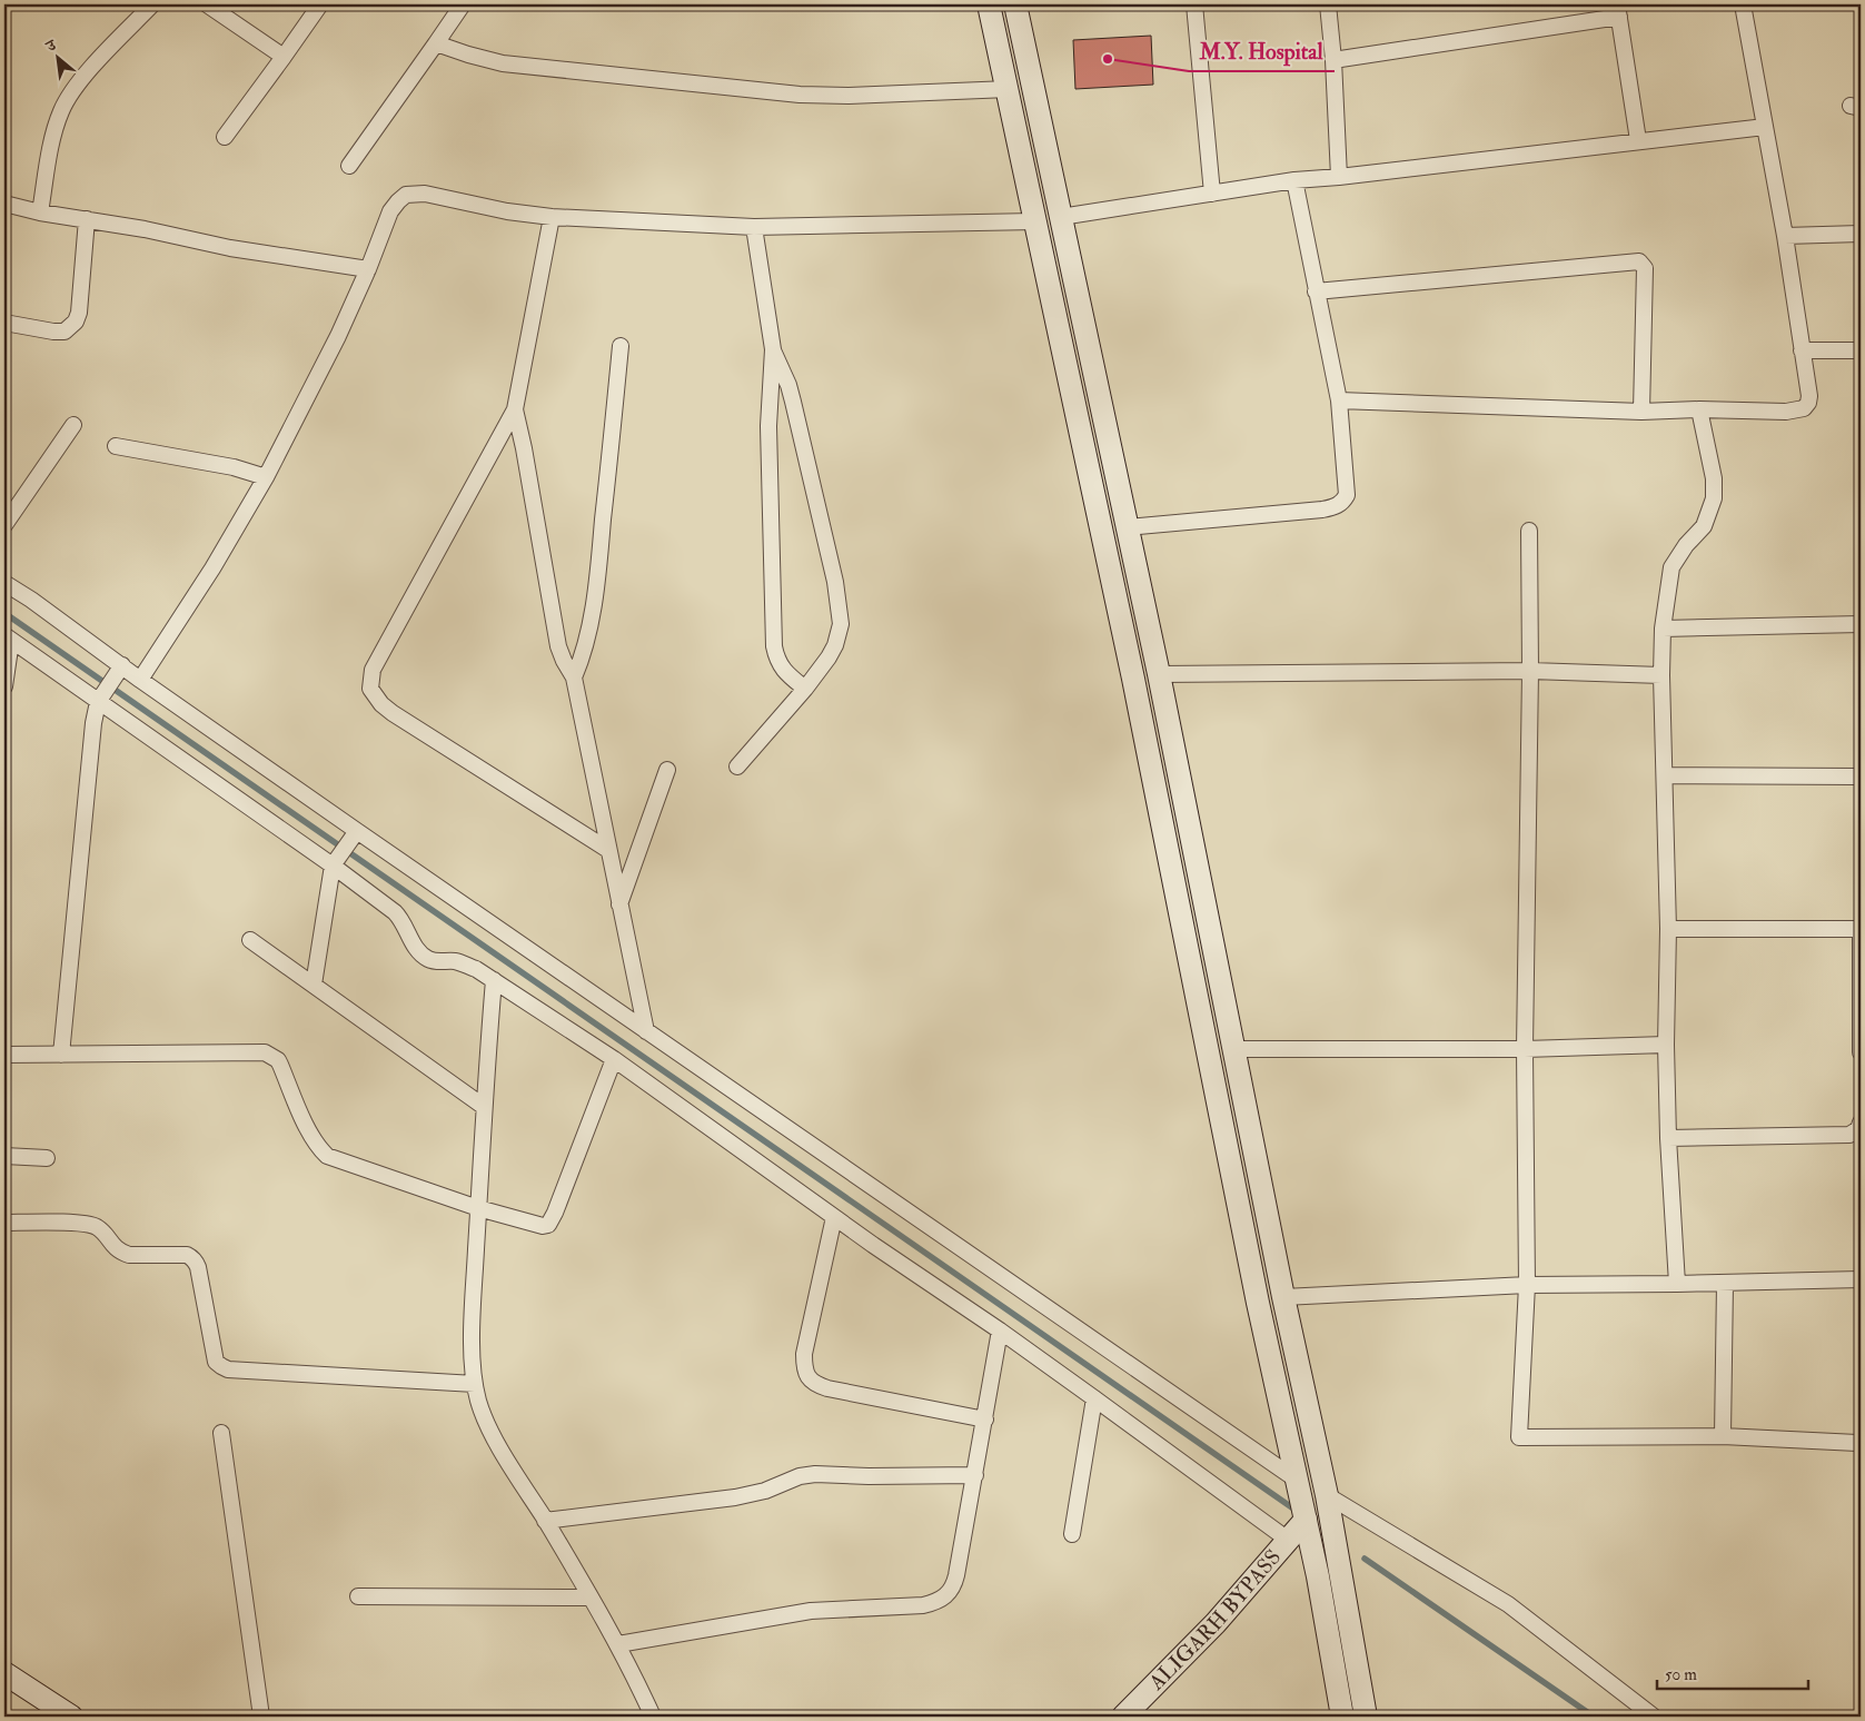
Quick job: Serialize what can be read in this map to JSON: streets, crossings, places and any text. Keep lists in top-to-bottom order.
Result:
{
  "streets": {
    "main road": ["ALIGARH BYPASS"]
  },
  "places": ["M.Y. Hospital"],
  "scale_bar": "50 m",
  "north": "top left"
}
